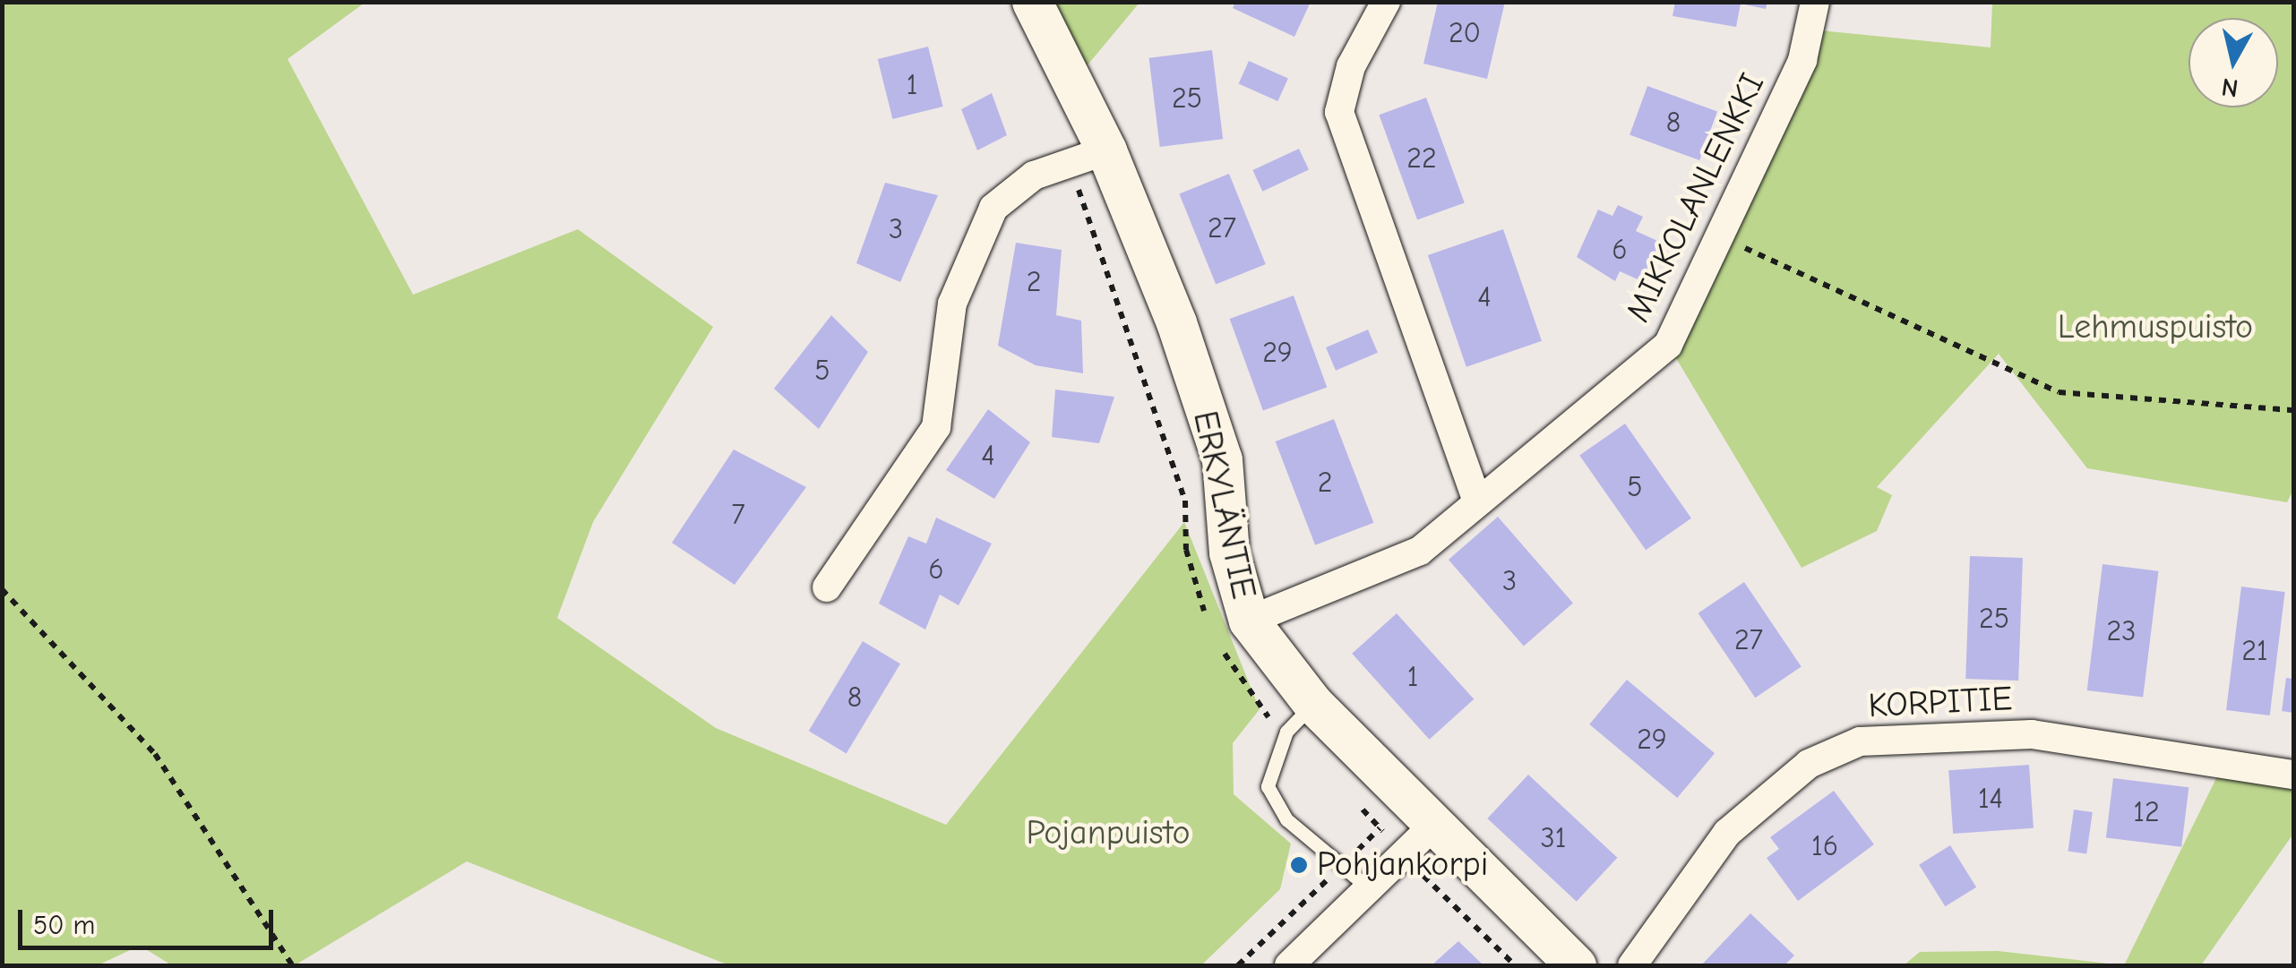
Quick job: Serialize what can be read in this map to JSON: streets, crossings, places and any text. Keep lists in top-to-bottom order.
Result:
{
  "streets": {
    "street": ["MIKKOLANLENKKI", "ERKYLÄNTIE", "KORPITIE"]
  },
  "crossings": [
    ["MIKKOLANLENKKI", "ERKYLÄNTIE"]
  ],
  "parks": ["Lehmuspuisto", "Pojanpuisto"],
  "places": ["Pohjankorpi"],
  "house_numbers": [
    "20",
    "1",
    "25",
    "8",
    "22",
    "27",
    "3",
    "6",
    "2",
    "4",
    "29",
    "5",
    "4",
    "2",
    "5",
    "7",
    "6",
    "3",
    "25",
    "23",
    "27",
    "21",
    "1",
    "8",
    "29",
    "14",
    "12",
    "31",
    "16"
  ],
  "scale_bar": "50 m",
  "north": "bottom"
}
